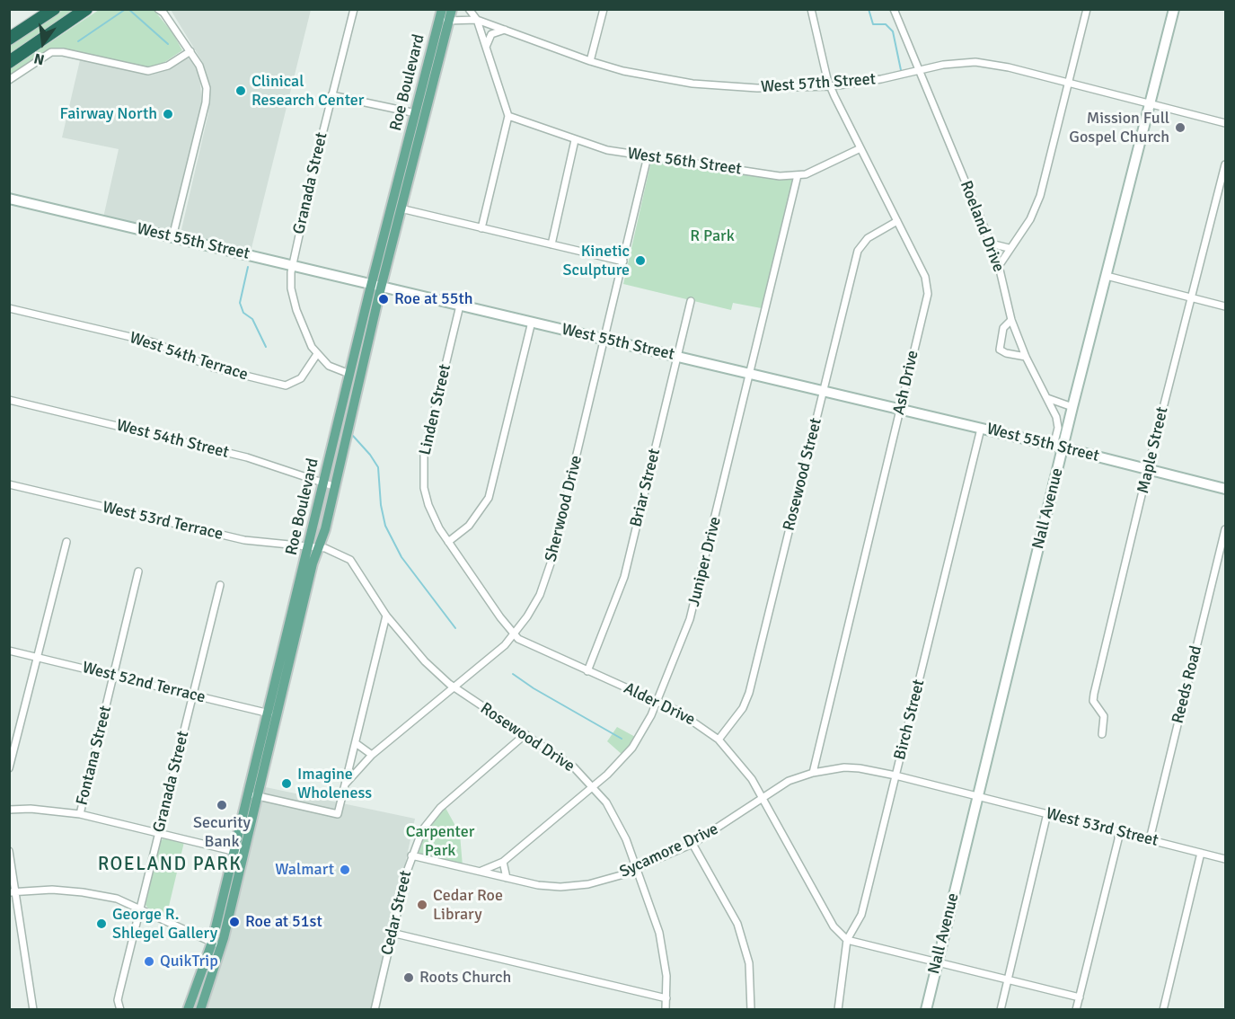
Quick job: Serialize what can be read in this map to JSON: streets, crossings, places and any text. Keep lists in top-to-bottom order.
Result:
{
  "streets": {
    "main road": ["Roe Boulevard"],
    "street": [
      "West 57th Street",
      "West 56th Street",
      "Granada Street",
      "Roeland Drive",
      "West 55th Street",
      "West 54th Terrace",
      "Ash Drive",
      "Linden Street",
      "West 54th Street",
      "Maple Street",
      "Rosewood Street",
      "Briar Street",
      "Sherwood Drive",
      "Nall Avenue",
      "West 53rd Terrace",
      "Juniper Drive",
      "West 52nd Terrace",
      "Reeds Road",
      "Alder Drive",
      "Birch Street",
      "Rosewood Drive",
      "Fontana Street",
      "West 53rd Street",
      "Sycamore Drive",
      "Cedar Street"
    ]
  },
  "crossings": [
    ["Roe Boulevard", "West 57th Street"],
    ["Roe Boulevard", "West 55th Street"],
    ["Roe Boulevard", "West 54th Street"],
    ["Roe Boulevard", "West 53rd Terrace"],
    ["Roe Boulevard", "West 52nd Terrace"],
    ["Roe Boulevard", "Rosewood Drive"],
    ["West 57th Street", "Roeland Drive"],
    ["West 57th Street", "Ash Drive"],
    ["West 57th Street", "Nall Avenue"],
    ["West 56th Street", "Ash Drive"],
    ["West 56th Street", "Sherwood Drive"],
    ["West 56th Street", "Juniper Drive"],
    ["Granada Street", "West 55th Street"],
    ["Granada Street", "West 54th Terrace"],
    ["Granada Street", "West 52nd Terrace"],
    ["Roeland Drive", "West 55th Street"],
    ["Roeland Drive", "Nall Avenue"],
    ["West 55th Street", "Ash Drive"],
    ["West 55th Street", "Linden Street"],
    ["West 55th Street", "Maple Street"],
    ["West 55th Street", "Rosewood Street"],
    ["West 55th Street", "Briar Street"],
    ["West 55th Street", "Sherwood Drive"],
    ["West 55th Street", "Nall Avenue"],
    ["West 55th Street", "Juniper Drive"],
    ["West 55th Street", "Birch Street"],
    ["Ash Drive", "Rosewood Street"],
    ["Ash Drive", "Sycamore Drive"],
    ["Linden Street", "Alder Drive"],
    ["Rosewood Street", "Alder Drive"],
    ["Briar Street", "Alder Drive"],
    ["Sherwood Drive", "Alder Drive"],
    ["Sherwood Drive", "Rosewood Drive"],
    ["Nall Avenue", "West 53rd Street"],
    ["Nall Avenue", "Sycamore Drive"],
    ["West 53rd Terrace", "Rosewood Drive"],
    ["Juniper Drive", "Alder Drive"],
    ["Juniper Drive", "Rosewood Drive"],
    ["Juniper Drive", "Sycamore Drive"],
    ["West 52nd Terrace", "Fontana Street"],
    ["Reeds Road", "West 53rd Street"],
    ["Alder Drive", "Birch Street"],
    ["Alder Drive", "Sycamore Drive"],
    ["Birch Street", "Sycamore Drive"],
    ["Rosewood Drive", "Sycamore Drive"],
    ["Rosewood Drive", "Cedar Street"],
    ["West 53rd Street", "Sycamore Drive"],
    ["Sycamore Drive", "Cedar Street"]
  ],
  "districts": ["ROELAND PARK"],
  "parks": ["R Park", "Carpenter Park"],
  "places": [
    "Clinical Research Center",
    "Fairway North",
    "Mission Full Gospel Church",
    "Kinetic Sculpture",
    "Roe at 55th",
    "Imagine Wholeness",
    "Security Bank",
    "Walmart",
    "Cedar Roe Library",
    "Roe at 51st",
    "George R. Shlegel Gallery",
    "QuikTrip",
    "Roots Church"
  ],
  "north": "bottom"
}
